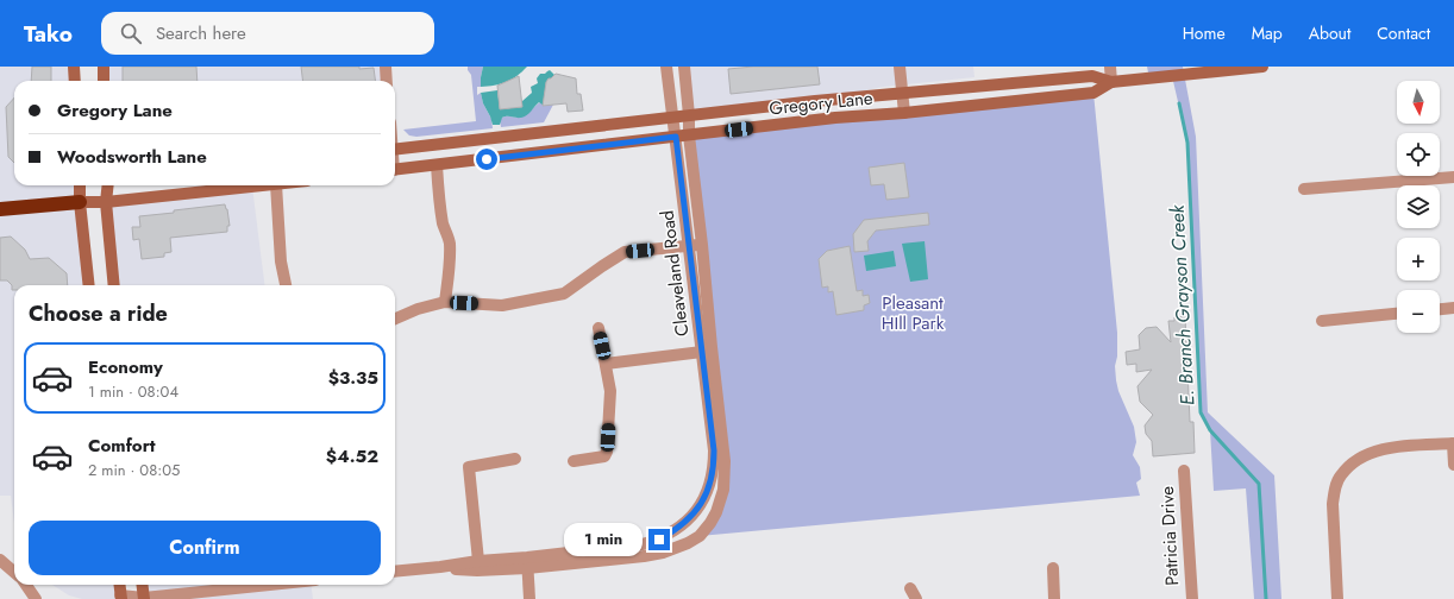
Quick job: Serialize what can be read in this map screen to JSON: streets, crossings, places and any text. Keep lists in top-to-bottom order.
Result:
{
  "streets": {
    "main road": ["Gregory Lane"],
    "street": ["Cleaveland Road", "Patricia Drive"]
  },
  "crossings": [
    ["Gregory Lane", "Cleaveland Road"]
  ],
  "water": ["E. Branch Grayson Creek"],
  "parks": ["Pleasant HIll Park"],
  "north": "bottom",
  "page": {
    "header": "Tako",
    "search": "Search here",
    "nav": [
      "Home",
      "Map",
      "About",
      "Contact"
    ],
    "map_buttons": ["+", "−"],
    "banner": ["Gregory Lane", "Woodsworth Lane"],
    "heading": "Choose a ride",
    "list": [
      {
        "name": "Economy",
        "note": "1 min · 08:04",
        "value": "$3.35"
      },
      {
        "name": "Comfort",
        "note": "2 min · 08:05",
        "value": "$4.52"
      }
    ],
    "buttons": "Confirm",
    "bubble": "1 min"
  }
}
